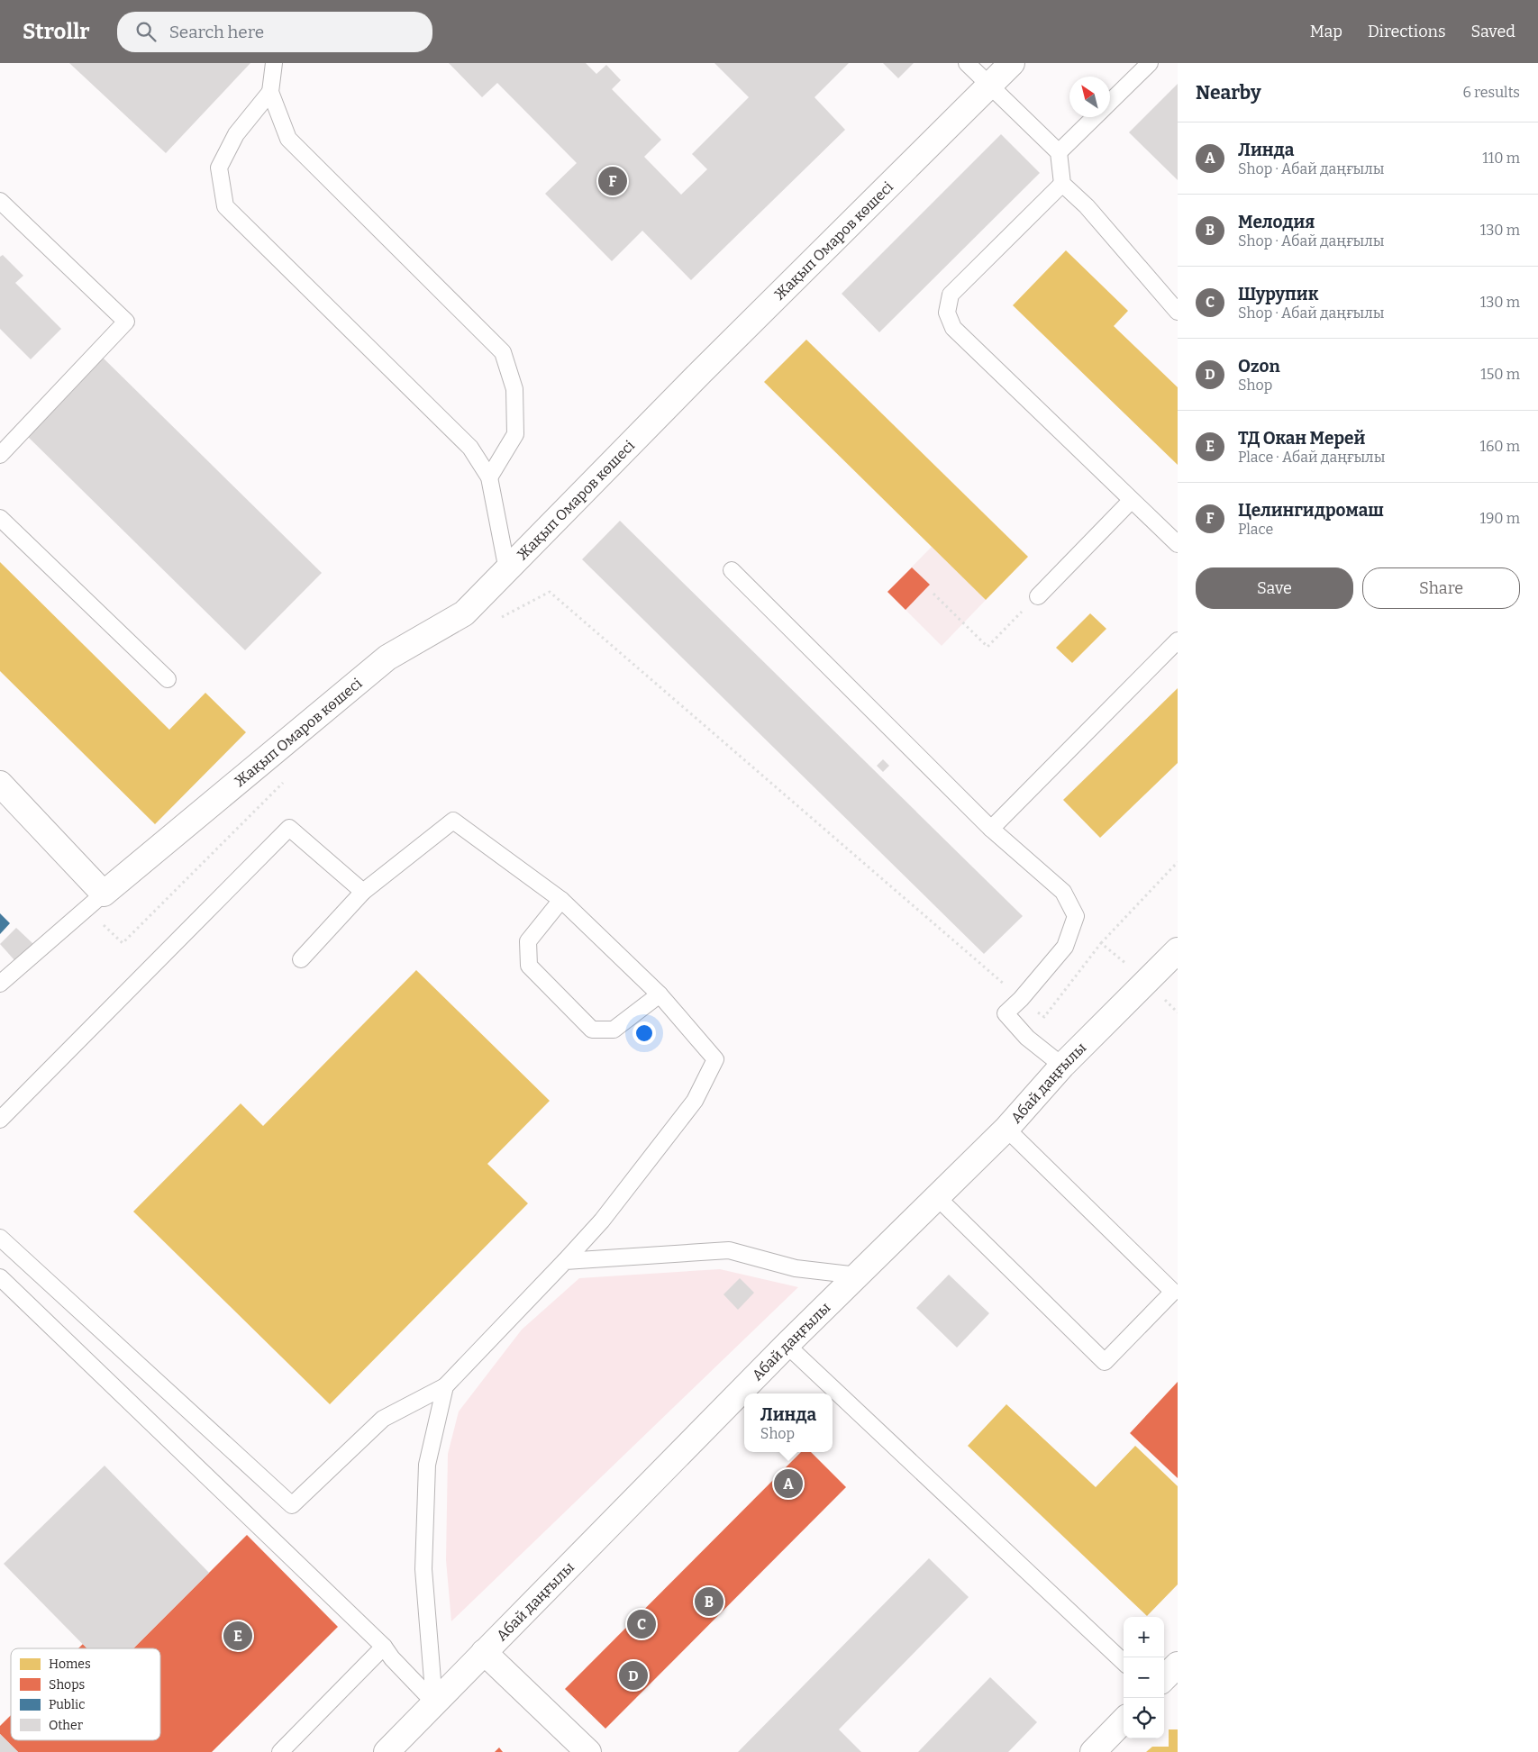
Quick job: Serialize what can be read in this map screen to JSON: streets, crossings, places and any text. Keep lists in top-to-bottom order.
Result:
{
  "streets": {
    "street": ["Жақып Омаров көшесі", "Абай даңғылы"]
  },
  "legend": [
    "Homes",
    "Shops",
    "Public",
    "Other"
  ],
  "north": "top left",
  "page": {
    "header": "Strollr",
    "search": "Search here",
    "nav": ["Map", "Directions", "Saved"],
    "heading": ["Nearby", "6 results"],
    "list": [
      {
        "mark": "A",
        "name": "Линда",
        "note": "Shop · Абай даңғылы",
        "value": "110 m"
      },
      {
        "mark": "B",
        "name": "Мелодия",
        "note": "Shop · Абай даңғылы",
        "value": "130 m"
      },
      {
        "mark": "C",
        "name": "Шурупик",
        "note": "Shop · Абай даңғылы",
        "value": "130 m"
      },
      {
        "mark": "D",
        "name": "Ozon",
        "note": "Shop",
        "value": "150 m"
      },
      {
        "mark": "E",
        "name": "ТД Окан Мерей",
        "note": "Place · Абай даңғылы",
        "value": "160 m"
      },
      {
        "mark": "F",
        "name": "Целингидромаш",
        "note": "Place",
        "value": "190 m"
      }
    ],
    "pins": [
      "F",
      "A",
      "B",
      "C",
      "E",
      "D"
    ],
    "buttons": ["Save", "Share"],
    "popup": ["Линда", "Shop"],
    "map_buttons": ["+", "−"]
  }
}
